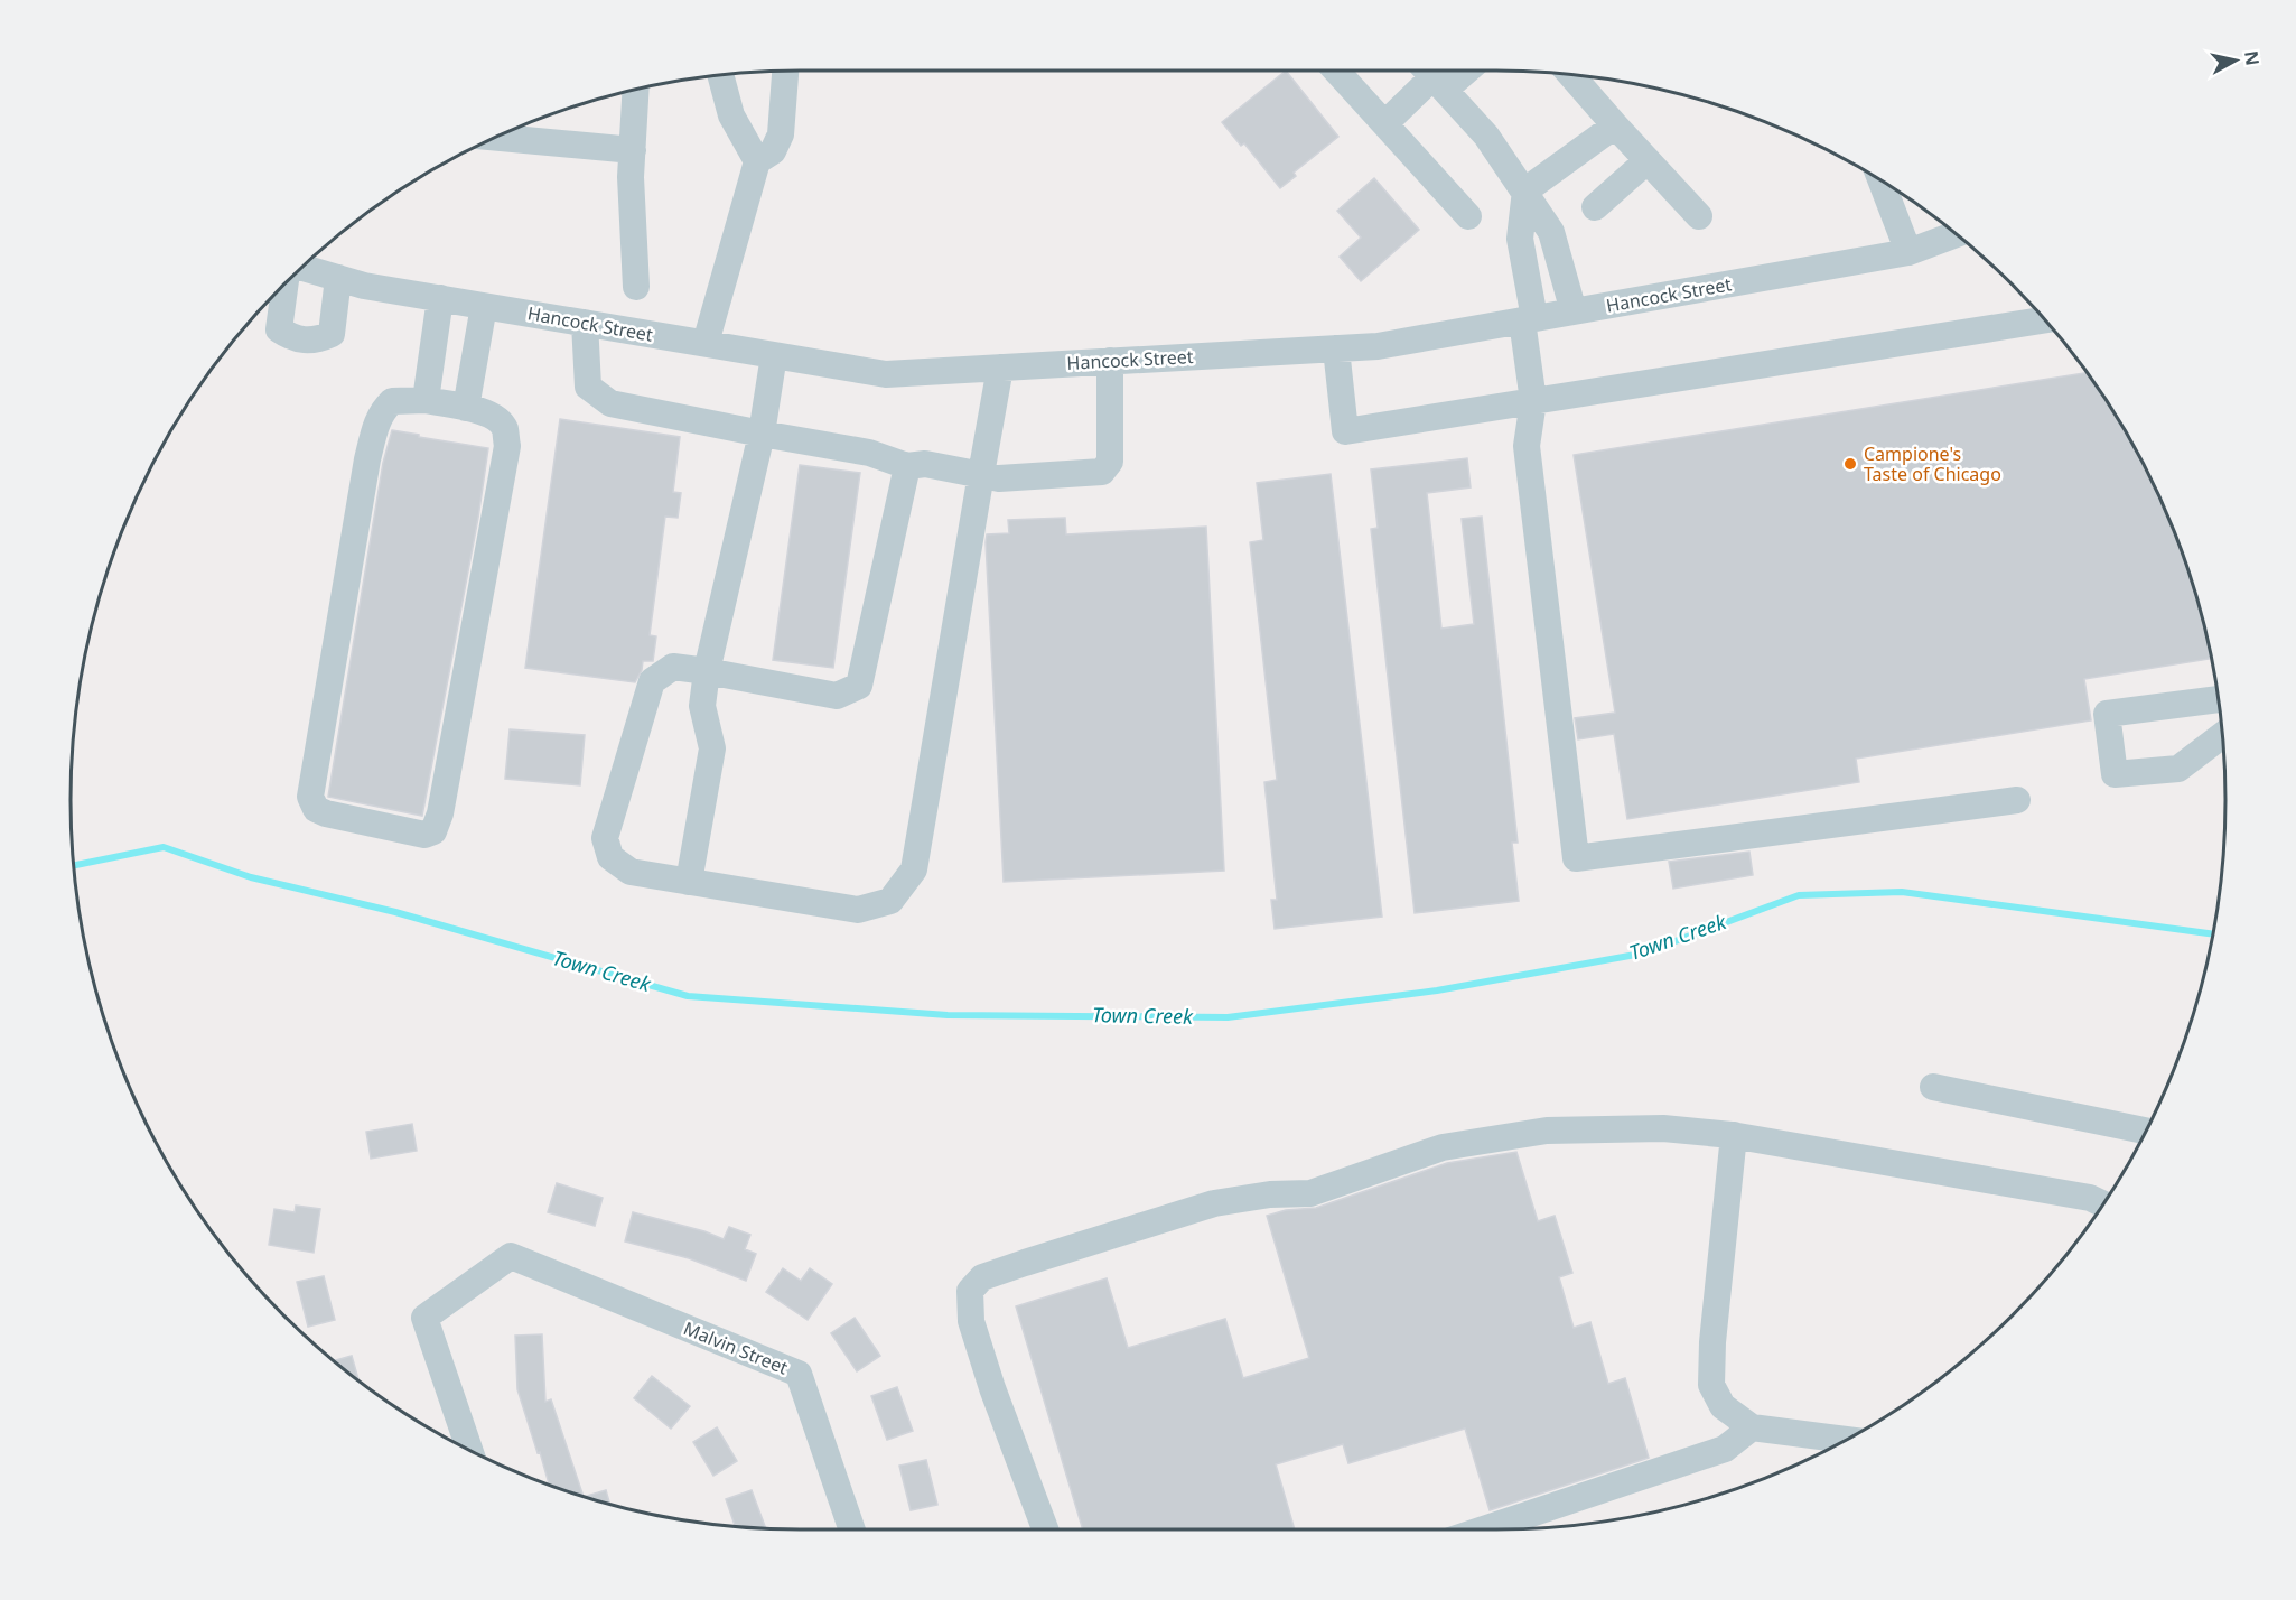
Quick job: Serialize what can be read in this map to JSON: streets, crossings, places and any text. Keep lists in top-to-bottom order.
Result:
{
  "streets": {
    "street": ["Hancock Street", "Malvin Street"]
  },
  "water": ["Town Creek"],
  "places": ["Campione's Taste of Chicago"],
  "north": "right"
}
